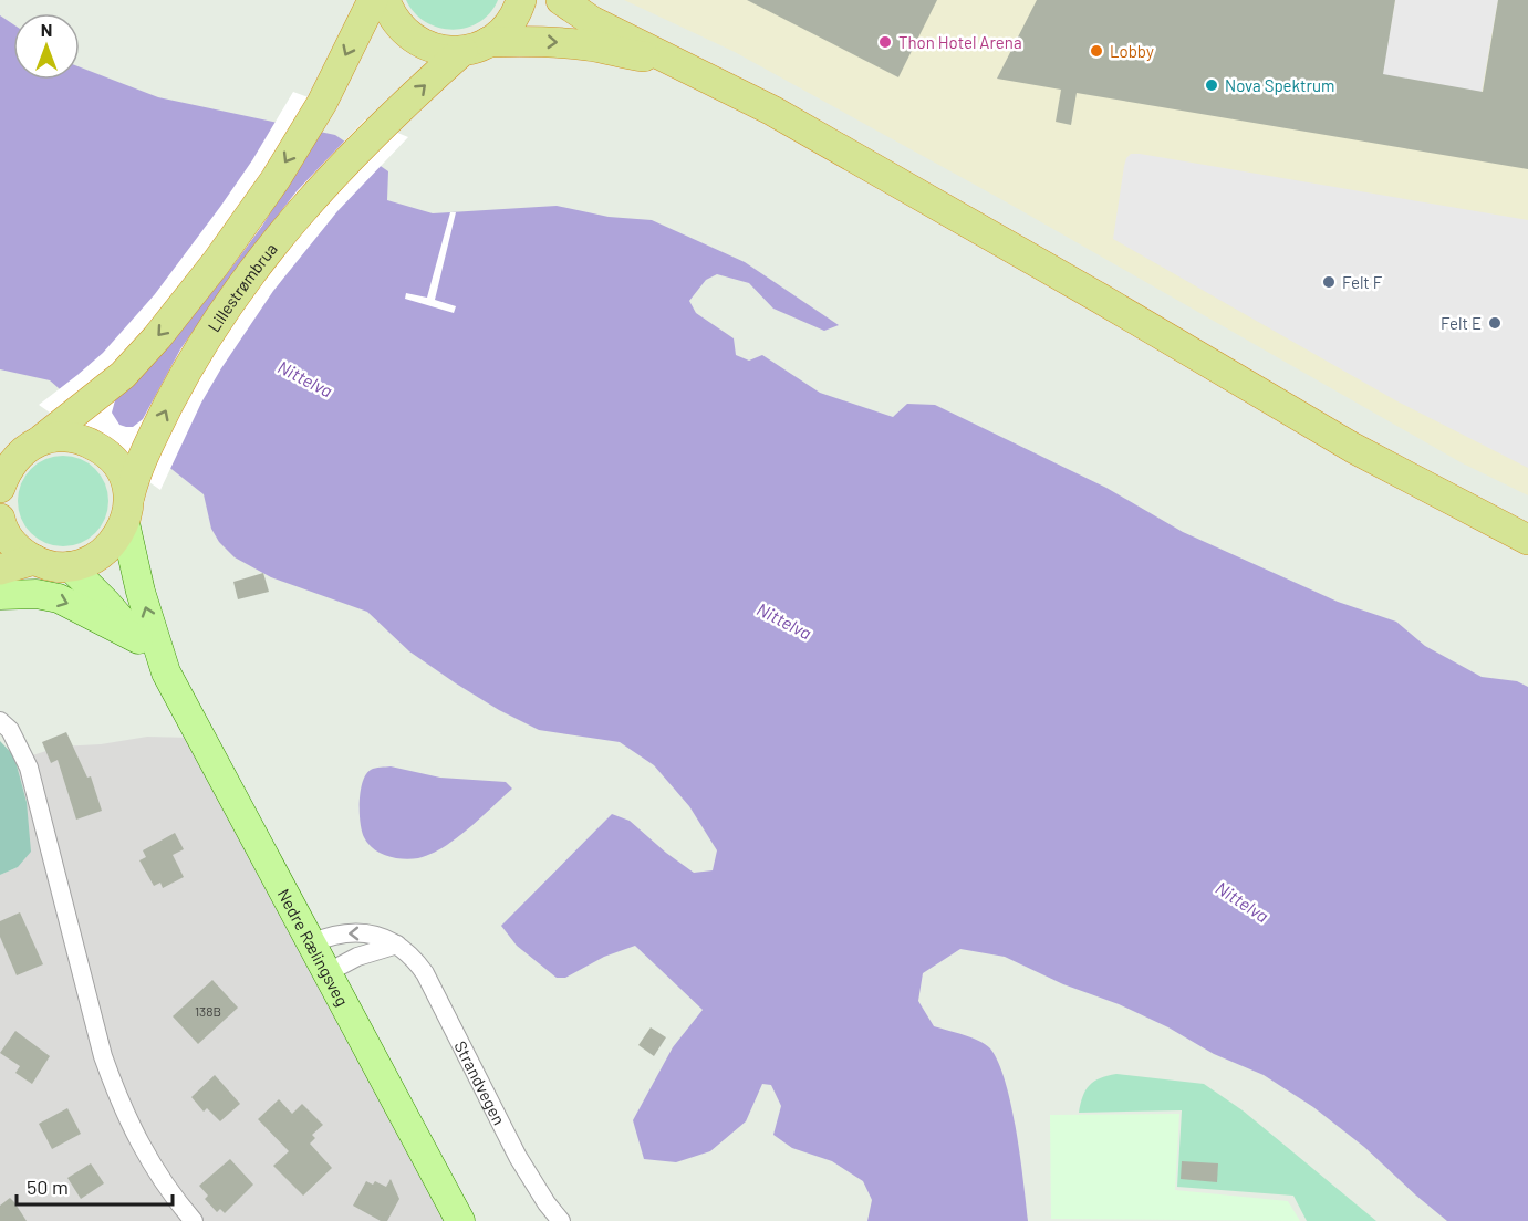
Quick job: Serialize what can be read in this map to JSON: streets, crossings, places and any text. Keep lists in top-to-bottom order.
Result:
{
  "streets": {
    "highway": ["Lillestrømbrua"],
    "main road": ["Nedre Rælingsveg"],
    "street": ["Strandvegen"]
  },
  "crossings": [
    ["Lillestrømbrua", "Nedre Rælingsveg"],
    ["Nedre Rælingsveg", "Strandvegen"]
  ],
  "water": ["Nittelva"],
  "places": [
    "Thon Hotel Arena",
    "Lobby",
    "Nova Spektrum",
    "Felt F",
    "Felt E"
  ],
  "house_numbers": ["138B"],
  "scale_bar": "50 m",
  "north": "top"
}
